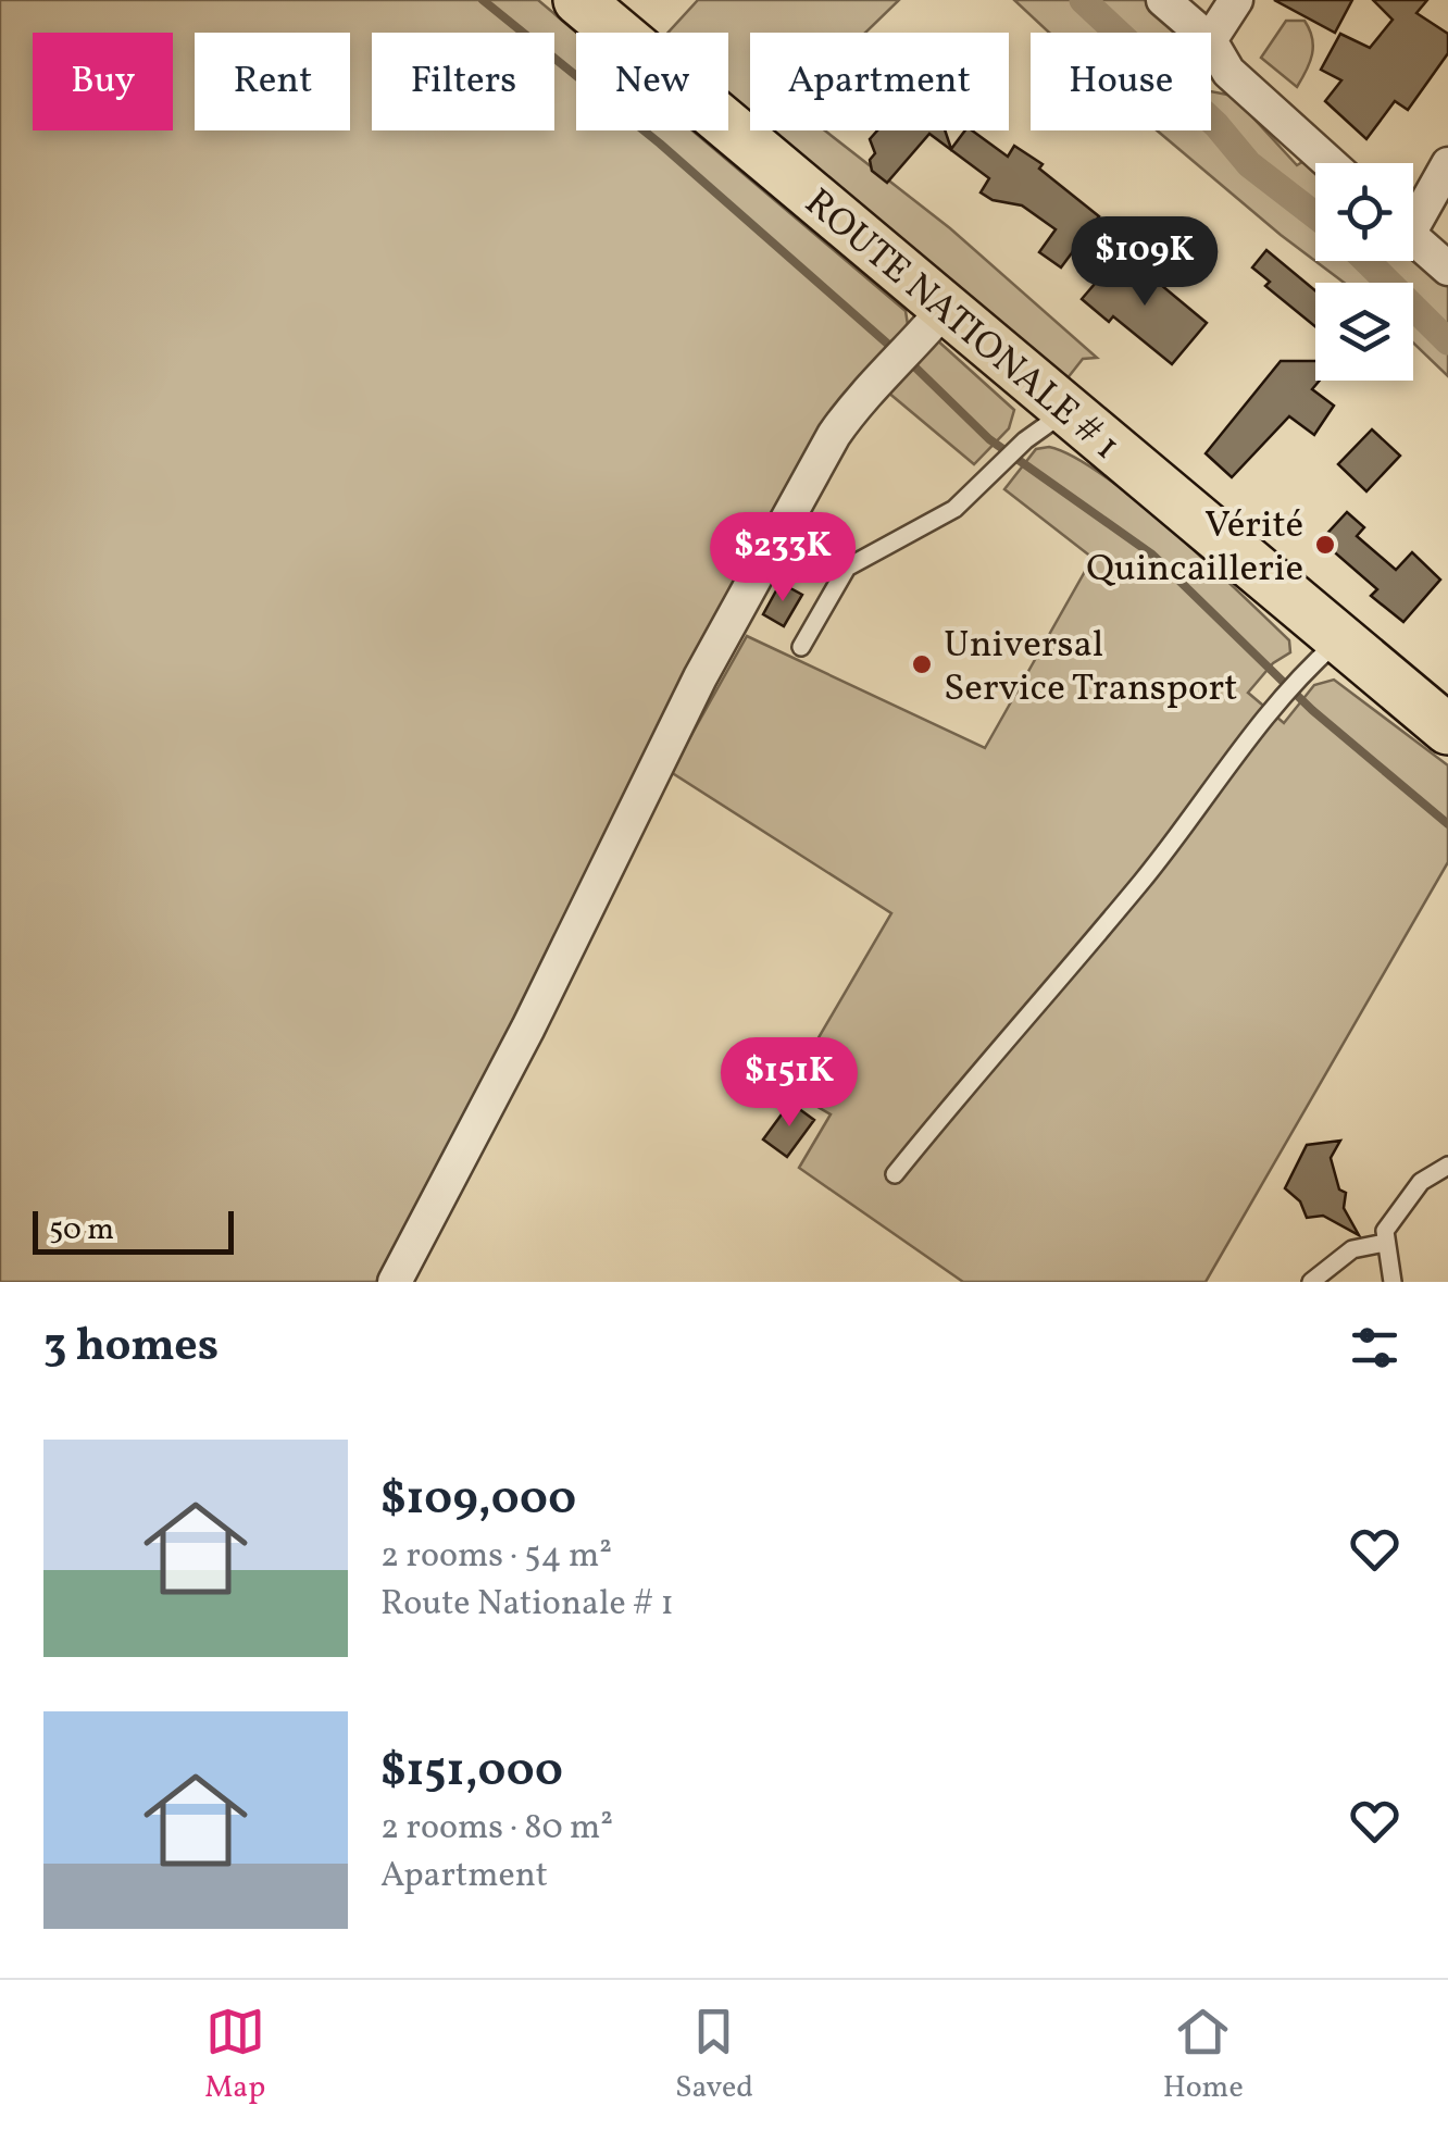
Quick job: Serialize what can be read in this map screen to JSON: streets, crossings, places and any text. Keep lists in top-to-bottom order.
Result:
{
  "streets": {
    "main road": ["ROUTE NATIONALE # 1"]
  },
  "places": ["Vérité Quincaillerie", "Universal Service Transport"],
  "scale_bar": "50 m",
  "page": {
    "chip": [
      "Buy",
      "Rent",
      "Filters",
      "New",
      "Apartment",
      "House"
    ],
    "price": ["$109K", "$233K", "$151K"],
    "scale": "50 m",
    "heading": "3 homes",
    "list": [
      {
        "name": "$109,000",
        "note": "2 rooms · 54 m² · Route Nationale # 1"
      },
      {
        "name": "$151,000",
        "note": "2 rooms · 80 m² · Apartment"
      }
    ],
    "tabs": ["Map", "Saved", "Home"]
  }
}
